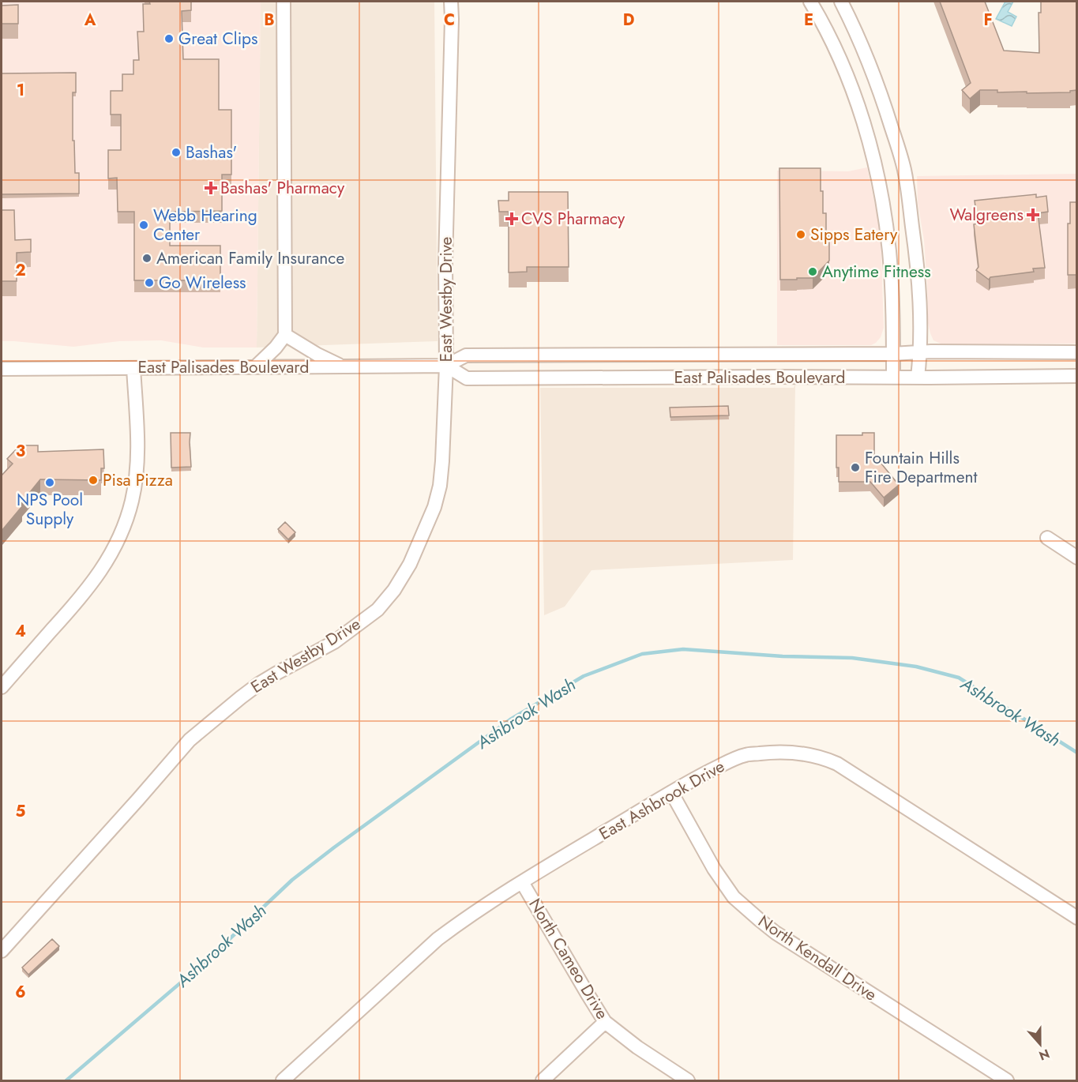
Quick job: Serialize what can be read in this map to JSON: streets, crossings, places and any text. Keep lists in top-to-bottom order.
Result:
{
  "streets": {
    "street": [
      "East Westby Drive",
      "East Palisades Boulevard",
      "East Ashbrook Drive",
      "North Kendall Drive",
      "North Cameo Drive"
    ]
  },
  "crossings": [
    ["East Westby Drive", "East Palisades Boulevard"],
    ["East Ashbrook Drive", "North Kendall Drive"],
    ["East Ashbrook Drive", "North Cameo Drive"]
  ],
  "water": ["Ashbrook Wash"],
  "places": {
    "other": [
      "Great Clips",
      "Bashas'",
      "Webb Hearing Center",
      "Sipps Eatery",
      "American Family Insurance",
      "Anytime Fitness",
      "Go Wireless",
      "Fountain Hills Fire Department",
      "Pisa Pizza",
      "NPS Pool Supply"
    ],
    "health": ["Bashas' Pharmacy", "Walgreens", "CVS Pharmacy"]
  },
  "north": "bottom",
  "grid": {
    "columns": [
      "A",
      "B",
      "C",
      "D",
      "E",
      "F"
    ],
    "rows": [
      "1",
      "2",
      "3",
      "4",
      "5",
      "6"
    ]
  }
}
